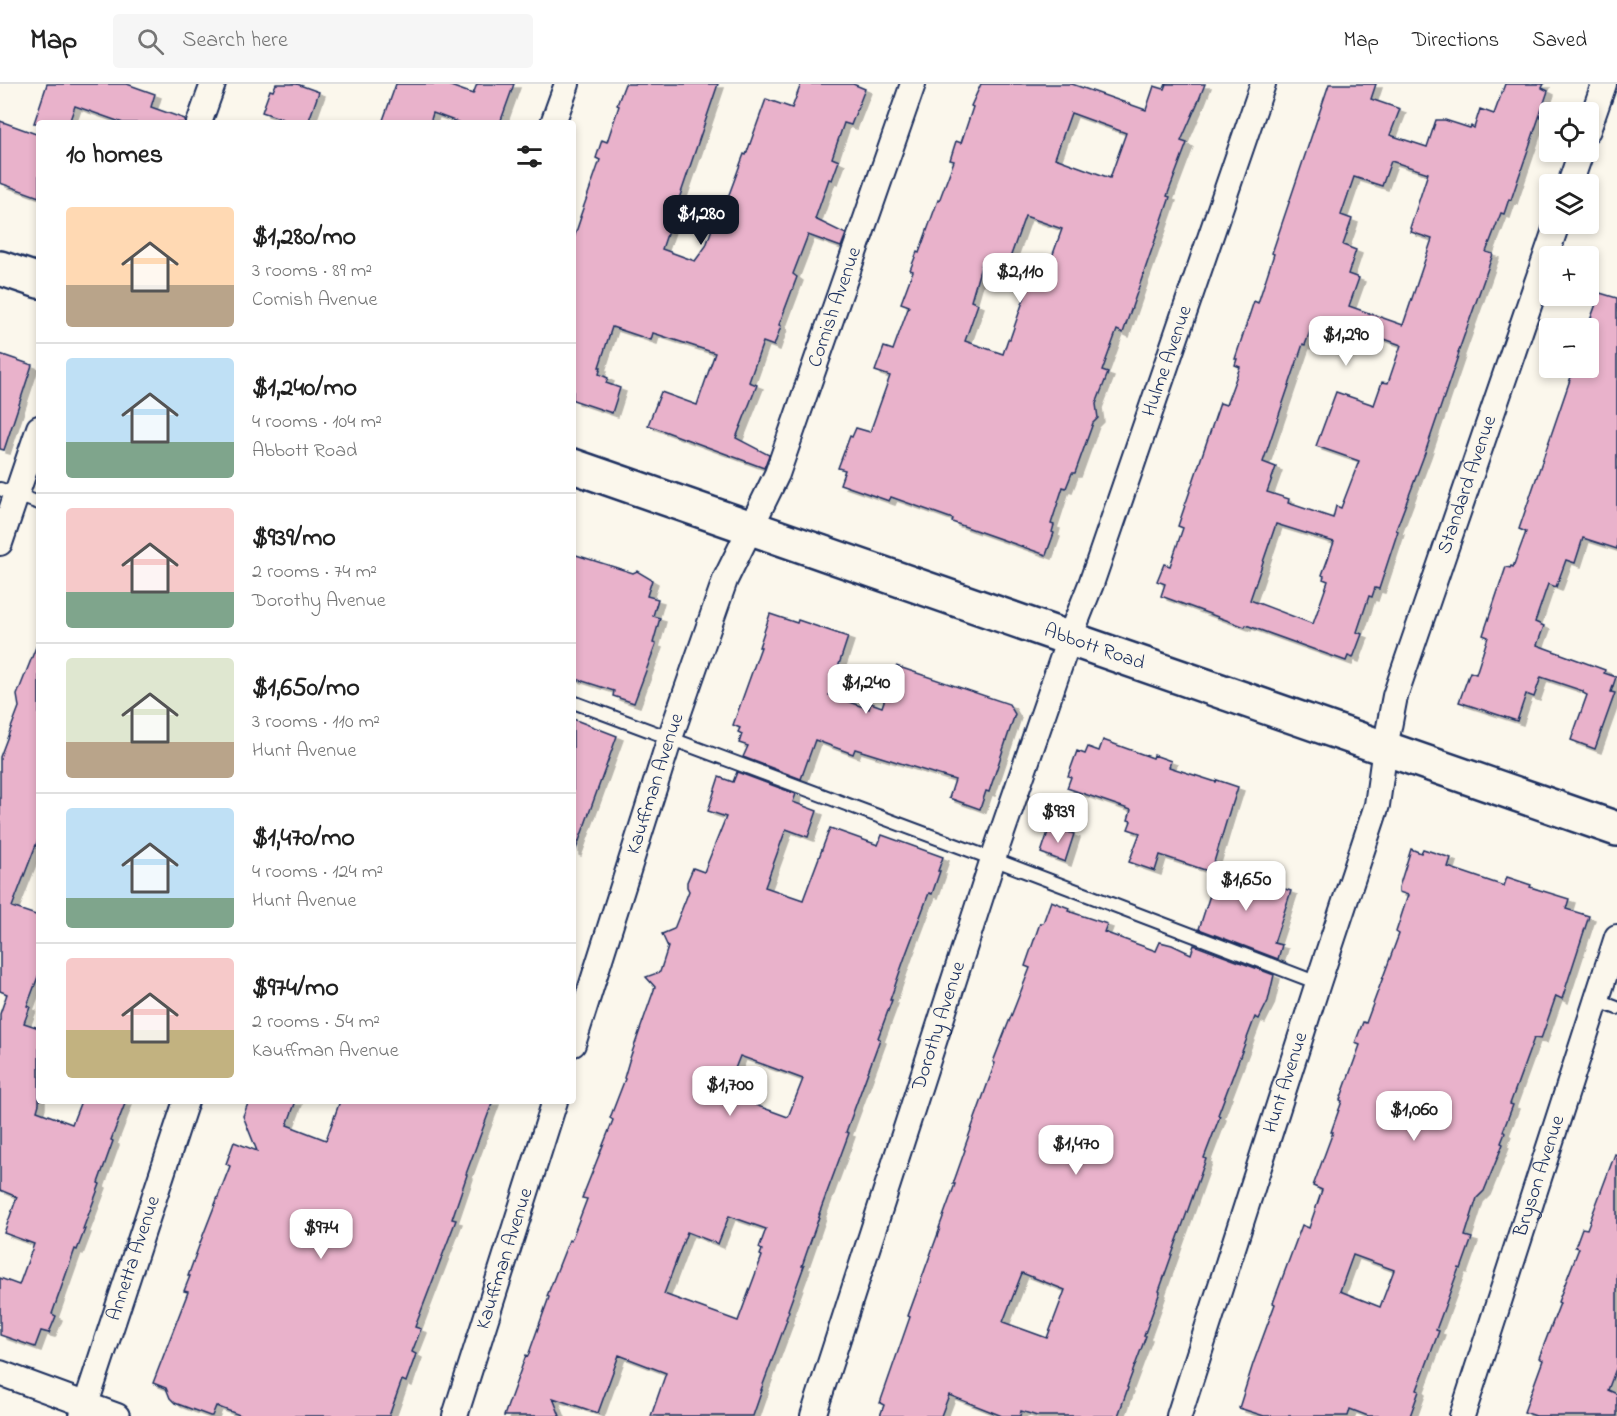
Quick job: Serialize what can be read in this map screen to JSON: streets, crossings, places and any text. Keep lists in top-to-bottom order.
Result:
{
  "streets": {
    "street": [
      "Cornish Avenue",
      "Hulme Avenue",
      "Standard Avenue",
      "Abbott Road",
      "Kauffman Avenue",
      "Dorothy Avenue",
      "Hunt Avenue",
      "Bryson Avenue",
      "Annetta Avenue"
    ]
  },
  "crossings": [
    ["Cornish Avenue", "Abbott Road"],
    ["Cornish Avenue", "Kauffman Avenue"],
    ["Hulme Avenue", "Abbott Road"],
    ["Hulme Avenue", "Dorothy Avenue"],
    ["Standard Avenue", "Abbott Road"],
    ["Standard Avenue", "Hunt Avenue"],
    ["Abbott Road", "Kauffman Avenue"],
    ["Abbott Road", "Dorothy Avenue"],
    ["Abbott Road", "Hunt Avenue"]
  ],
  "page": {
    "header": "Map",
    "search": "Search here",
    "nav": ["Map", "Directions", "Saved"],
    "map_buttons": ["+", "−"],
    "heading": "10 homes",
    "list": [
      {
        "name": "$1,280/mo",
        "note": "3 rooms · 89 m² · Cornish Avenue"
      },
      {
        "name": "$1,240/mo",
        "note": "4 rooms · 104 m² · Abbott Road"
      },
      {
        "name": "$939/mo",
        "note": "2 rooms · 74 m² · Dorothy Avenue"
      },
      {
        "name": "$1,650/mo",
        "note": "3 rooms · 110 m² · Hunt Avenue"
      },
      {
        "name": "$1,470/mo",
        "note": "4 rooms · 124 m² · Hunt Avenue"
      },
      {
        "name": "$974/mo",
        "note": "2 rooms · 54 m² · Kauffman Avenue"
      }
    ],
    "price": [
      "$1,280",
      "$2,110",
      "$1,290",
      "$1,240",
      "$939",
      "$1,650",
      "$1,700",
      "$1,060",
      "$1,470",
      "$974"
    ]
  }
}
